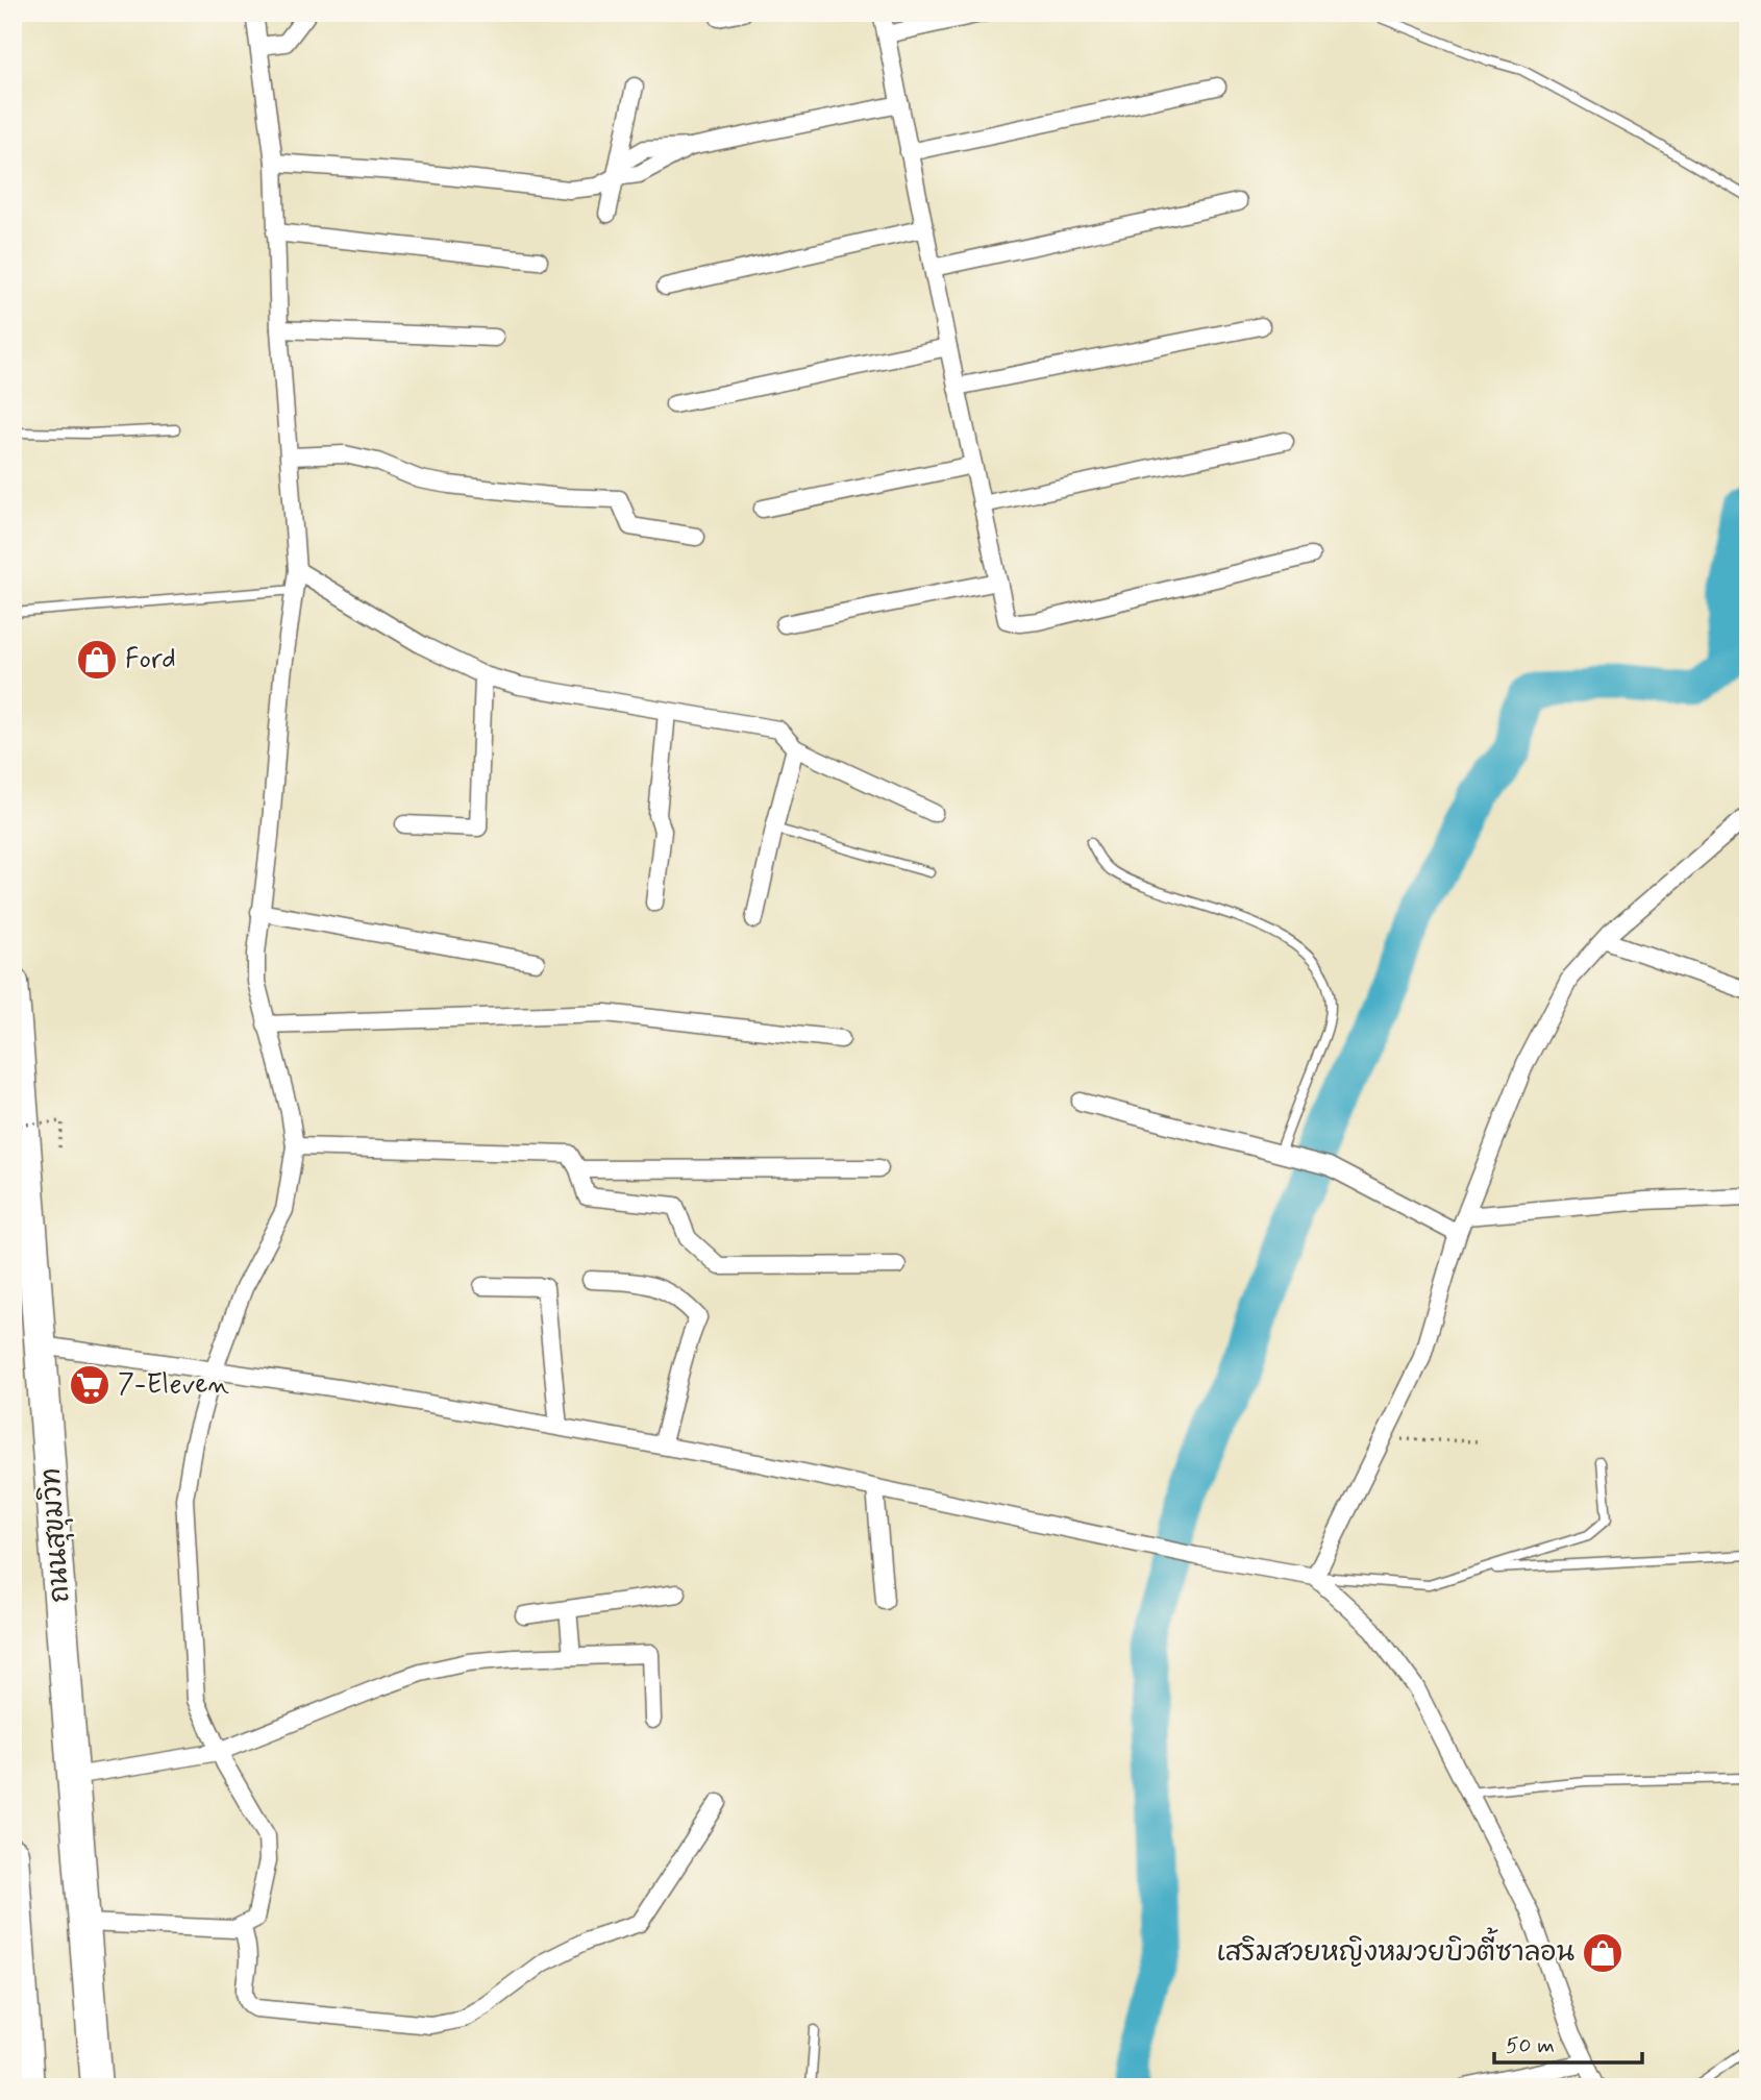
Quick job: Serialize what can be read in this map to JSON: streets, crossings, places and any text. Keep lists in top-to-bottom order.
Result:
{
  "streets": {
    "highway": ["ถนนสุขุมวิท"]
  },
  "places": {
    "shop": ["Ford", "เสริมสวยหญิงหมวยบิวตี้ซาลอน"],
    "supermarket": ["7-Eleven"]
  },
  "scale_bar": "50 m"
}
